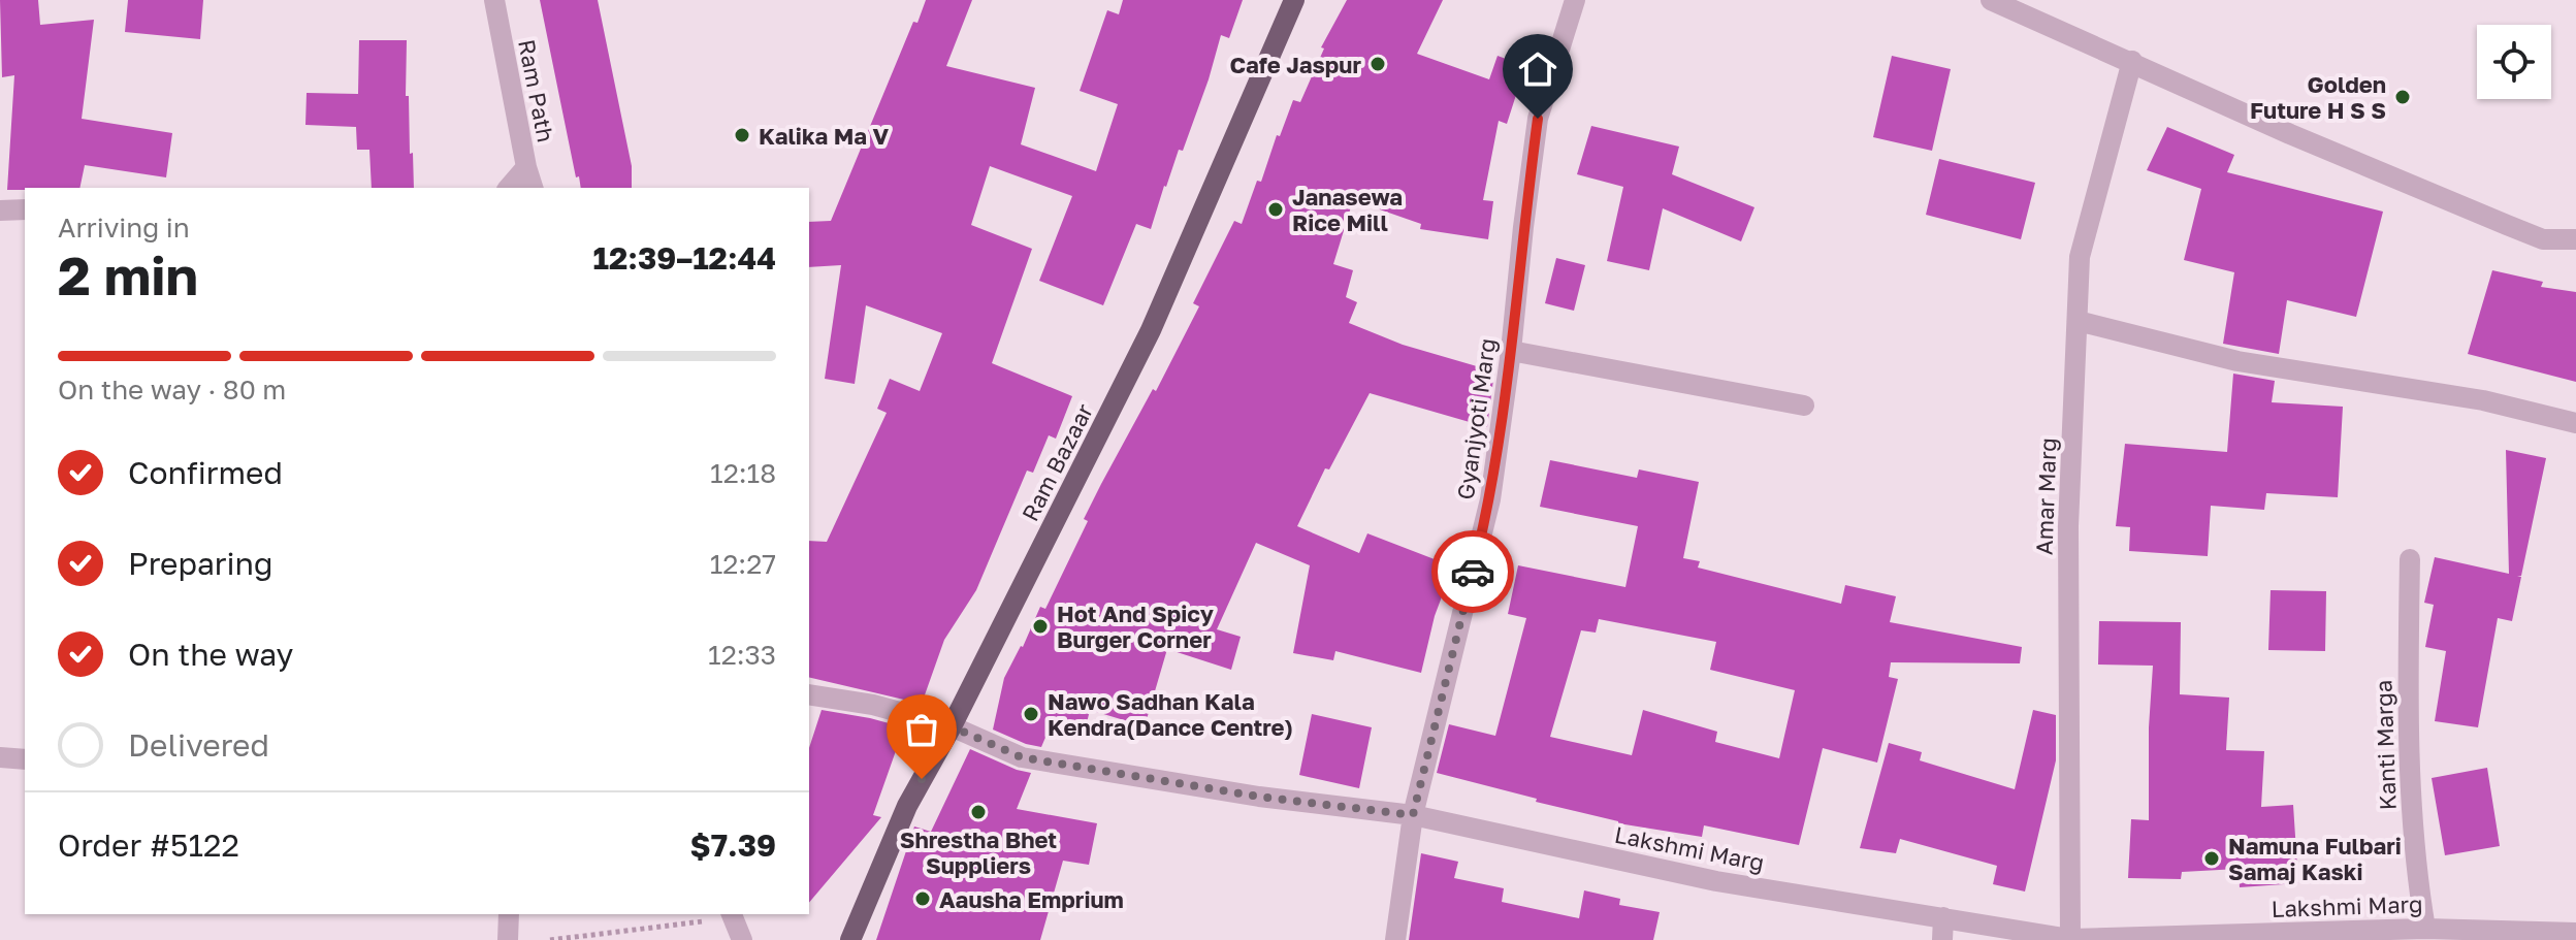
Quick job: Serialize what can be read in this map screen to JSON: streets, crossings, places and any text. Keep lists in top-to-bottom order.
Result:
{
  "streets": {
    "main road": ["Ram Bazaar"],
    "street": [
      "Ram Path",
      "Gyanjyoti Marg",
      "Amar Marg",
      "Kanti Marga",
      "Lakshmi Marg"
    ]
  },
  "crossings": [
    ["Gyanjyoti Marg", "Lakshmi Marg"],
    ["Ram Bazaar", "Lakshmi Marg"],
    ["Amar Marg", "Lakshmi Marg"],
    ["Kanti Marga", "Lakshmi Marg"]
  ],
  "places": [
    "Cafe Jaspur",
    "Golden Future H S S",
    "Kalika Ma V",
    "Janasewa Rice Mill",
    "Hot And Spicy Burger Corner",
    "Nawo Sadhan Kala Kendra(Dance Centre)",
    "Shrestha Bhet Suppliers",
    "Namuna Fulbari Samaj Kaski",
    "Aausha Emprium"
  ],
  "page": {
    "heading": ["2 min", "Arriving in", "12:39–12:44"],
    "panel": ["Order #5122", "$7.39"],
    "bar": "On the way · 80 m",
    "list": [
      ["Confirmed", "12:18"],
      ["Preparing", "12:27"],
      ["On the way", "12:33"],
      "Delivered"
    ]
  }
}
